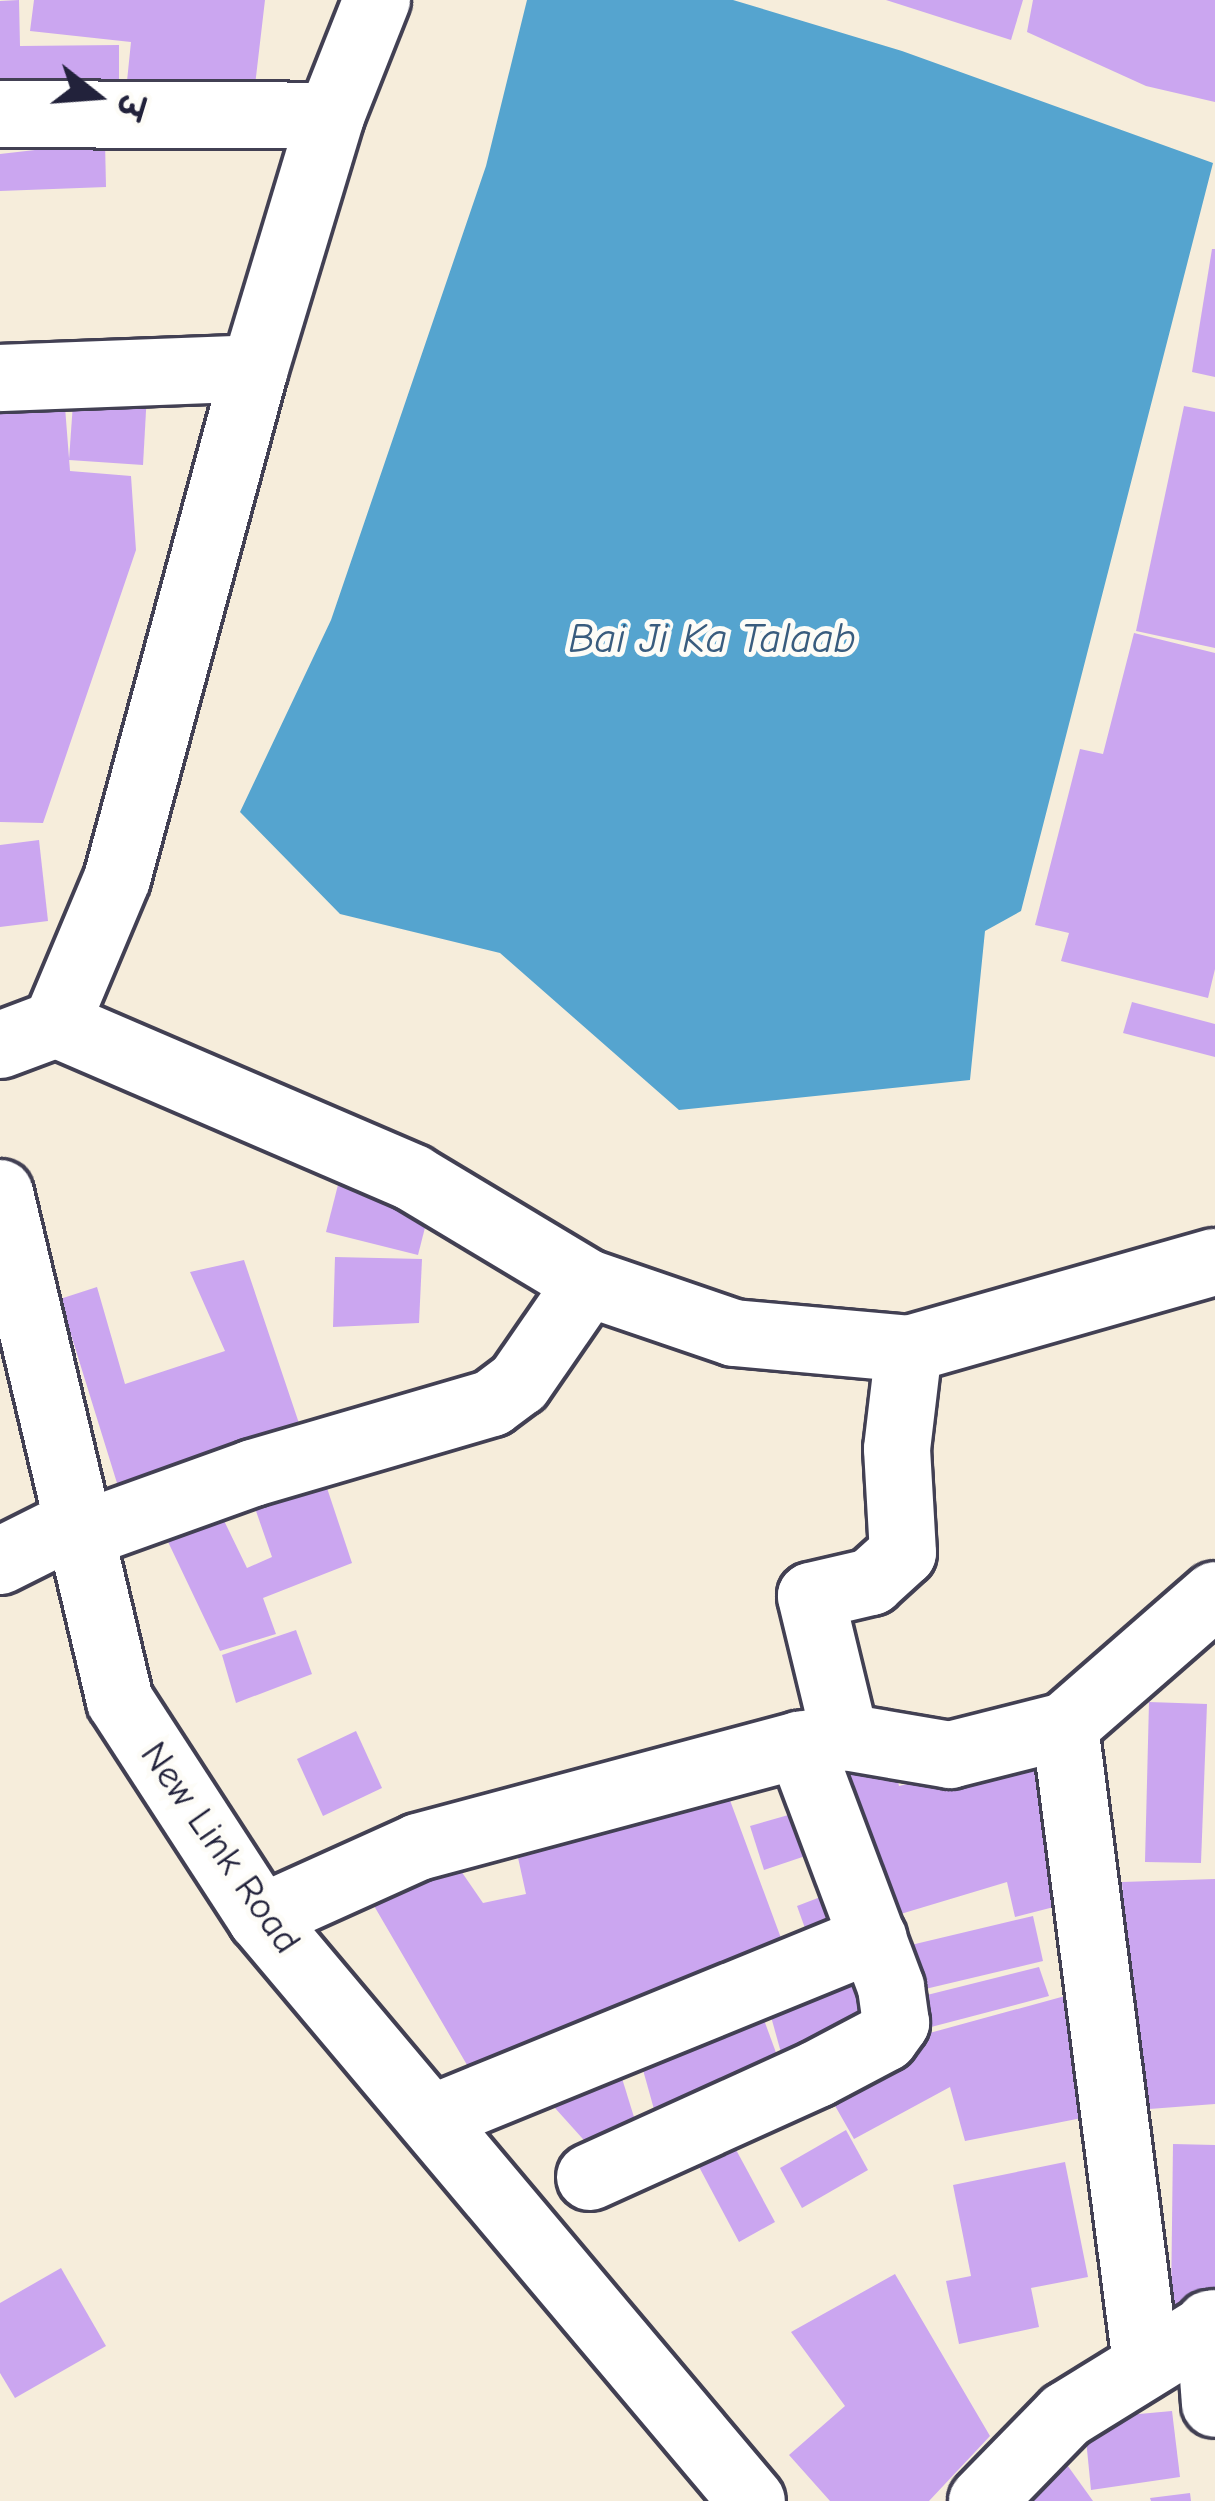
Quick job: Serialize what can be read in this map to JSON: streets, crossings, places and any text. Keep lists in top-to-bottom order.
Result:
{
  "streets": {
    "street": ["New Link Road"]
  },
  "water": ["Bai Ji Ka Talaab"],
  "north": "right"
}
